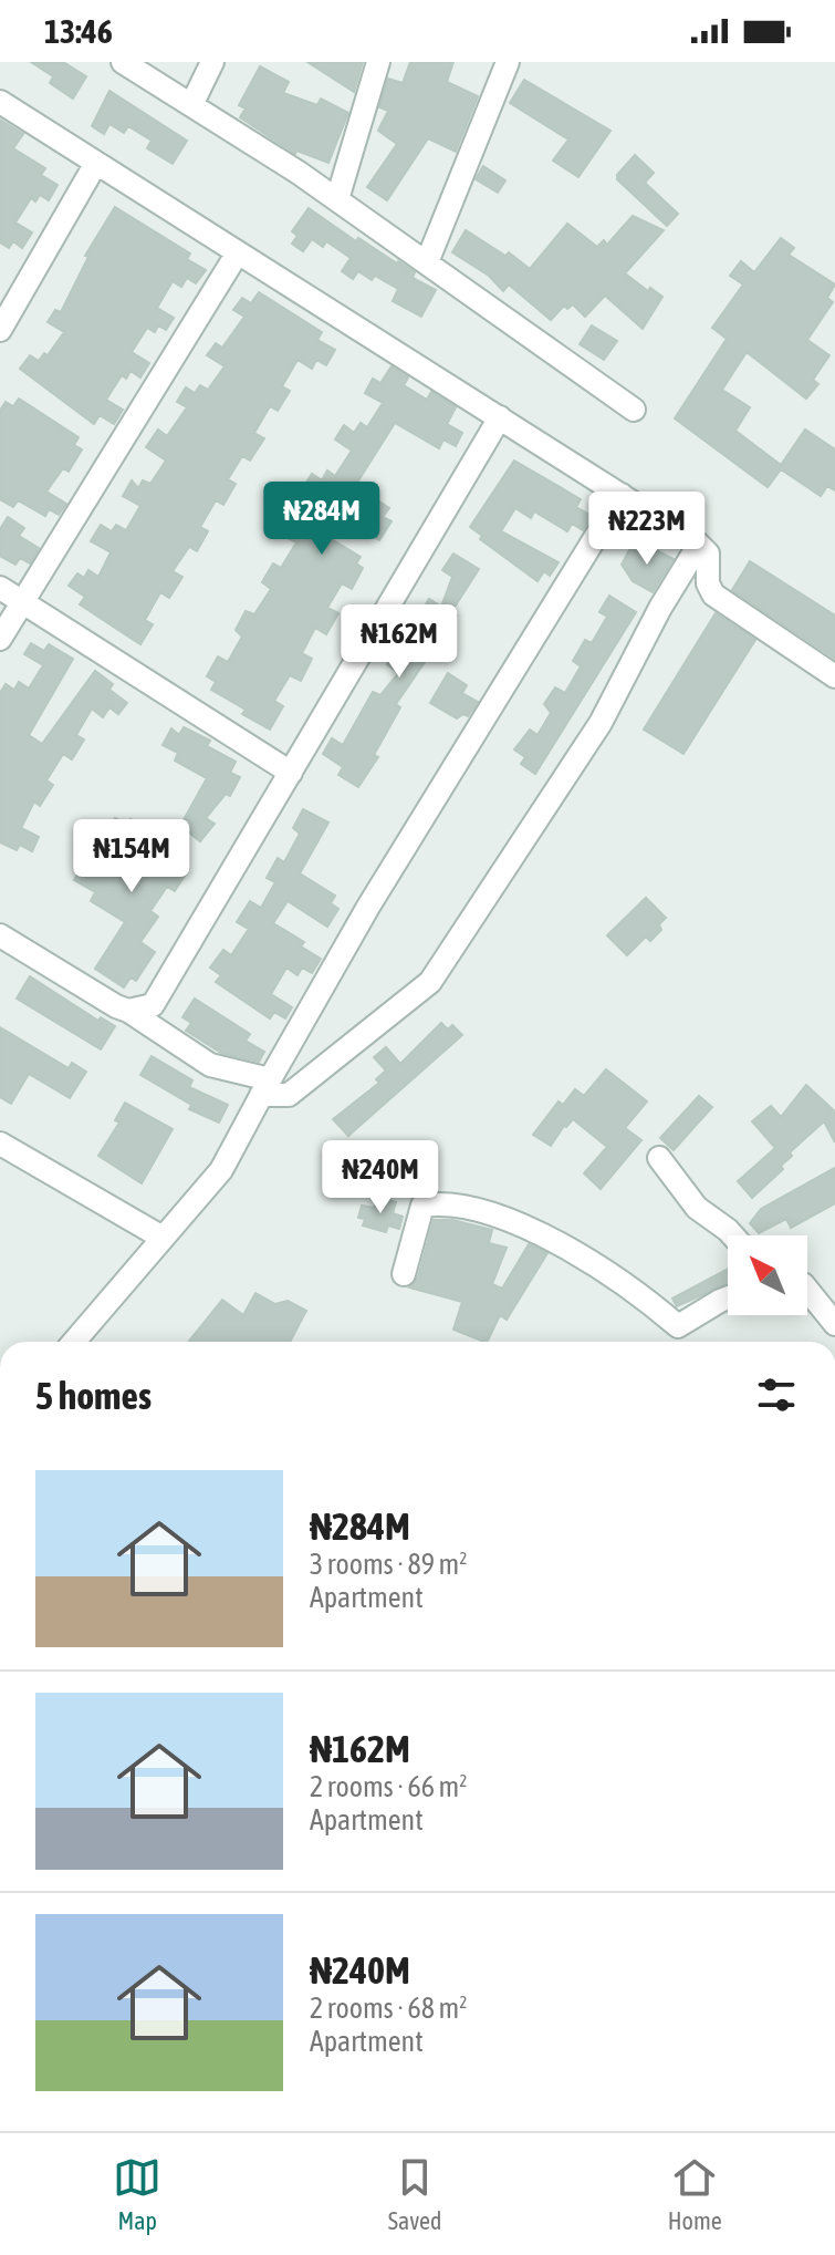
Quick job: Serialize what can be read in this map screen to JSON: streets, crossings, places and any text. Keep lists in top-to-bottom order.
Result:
{
  "north": "top left",
  "page": {
    "status": "13:46",
    "price": [
      "₦284M",
      "₦223M",
      "₦162M",
      "₦154M",
      "₦240M"
    ],
    "heading": "5 homes",
    "list": [
      {
        "name": "₦284M",
        "note": "3 rooms · 89 m² · Apartment"
      },
      {
        "name": "₦162M",
        "note": "2 rooms · 66 m² · Apartment"
      },
      {
        "name": "₦240M",
        "note": "2 rooms · 68 m² · Apartment"
      }
    ],
    "tabs": ["Map", "Saved", "Home"]
  }
}
